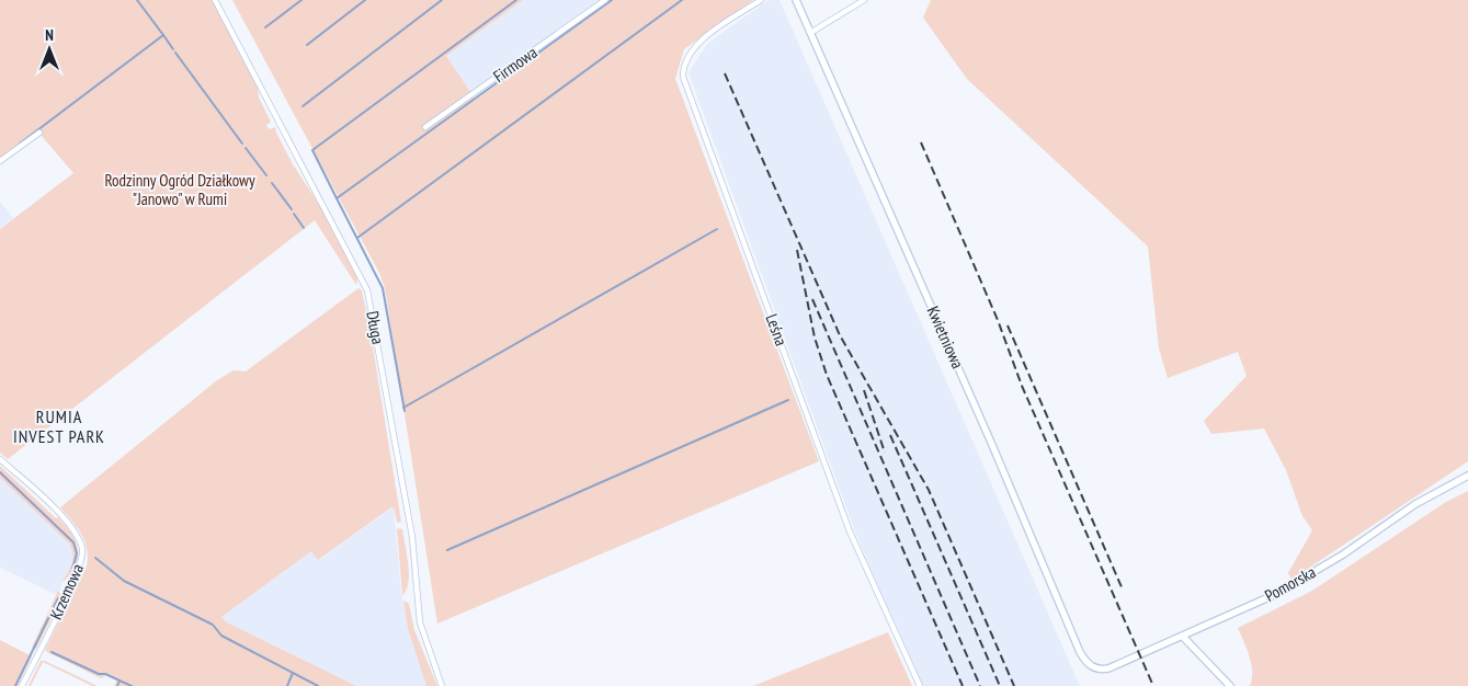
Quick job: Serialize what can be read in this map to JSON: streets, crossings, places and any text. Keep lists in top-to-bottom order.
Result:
{
  "streets": {
    "street": [
      "Firmowa",
      "Długa",
      "Leśna",
      "Kwietniowa",
      "Pomorska",
      "Krzemowa"
    ]
  },
  "crossings": [
    ["Kwietniowa", "Pomorska"]
  ],
  "districts": ["RUMIA INVEST PARK"],
  "parks": ["Rodzinny Ogród Działkowy \"Janowo\" w Rumi"],
  "north": "top"
}
